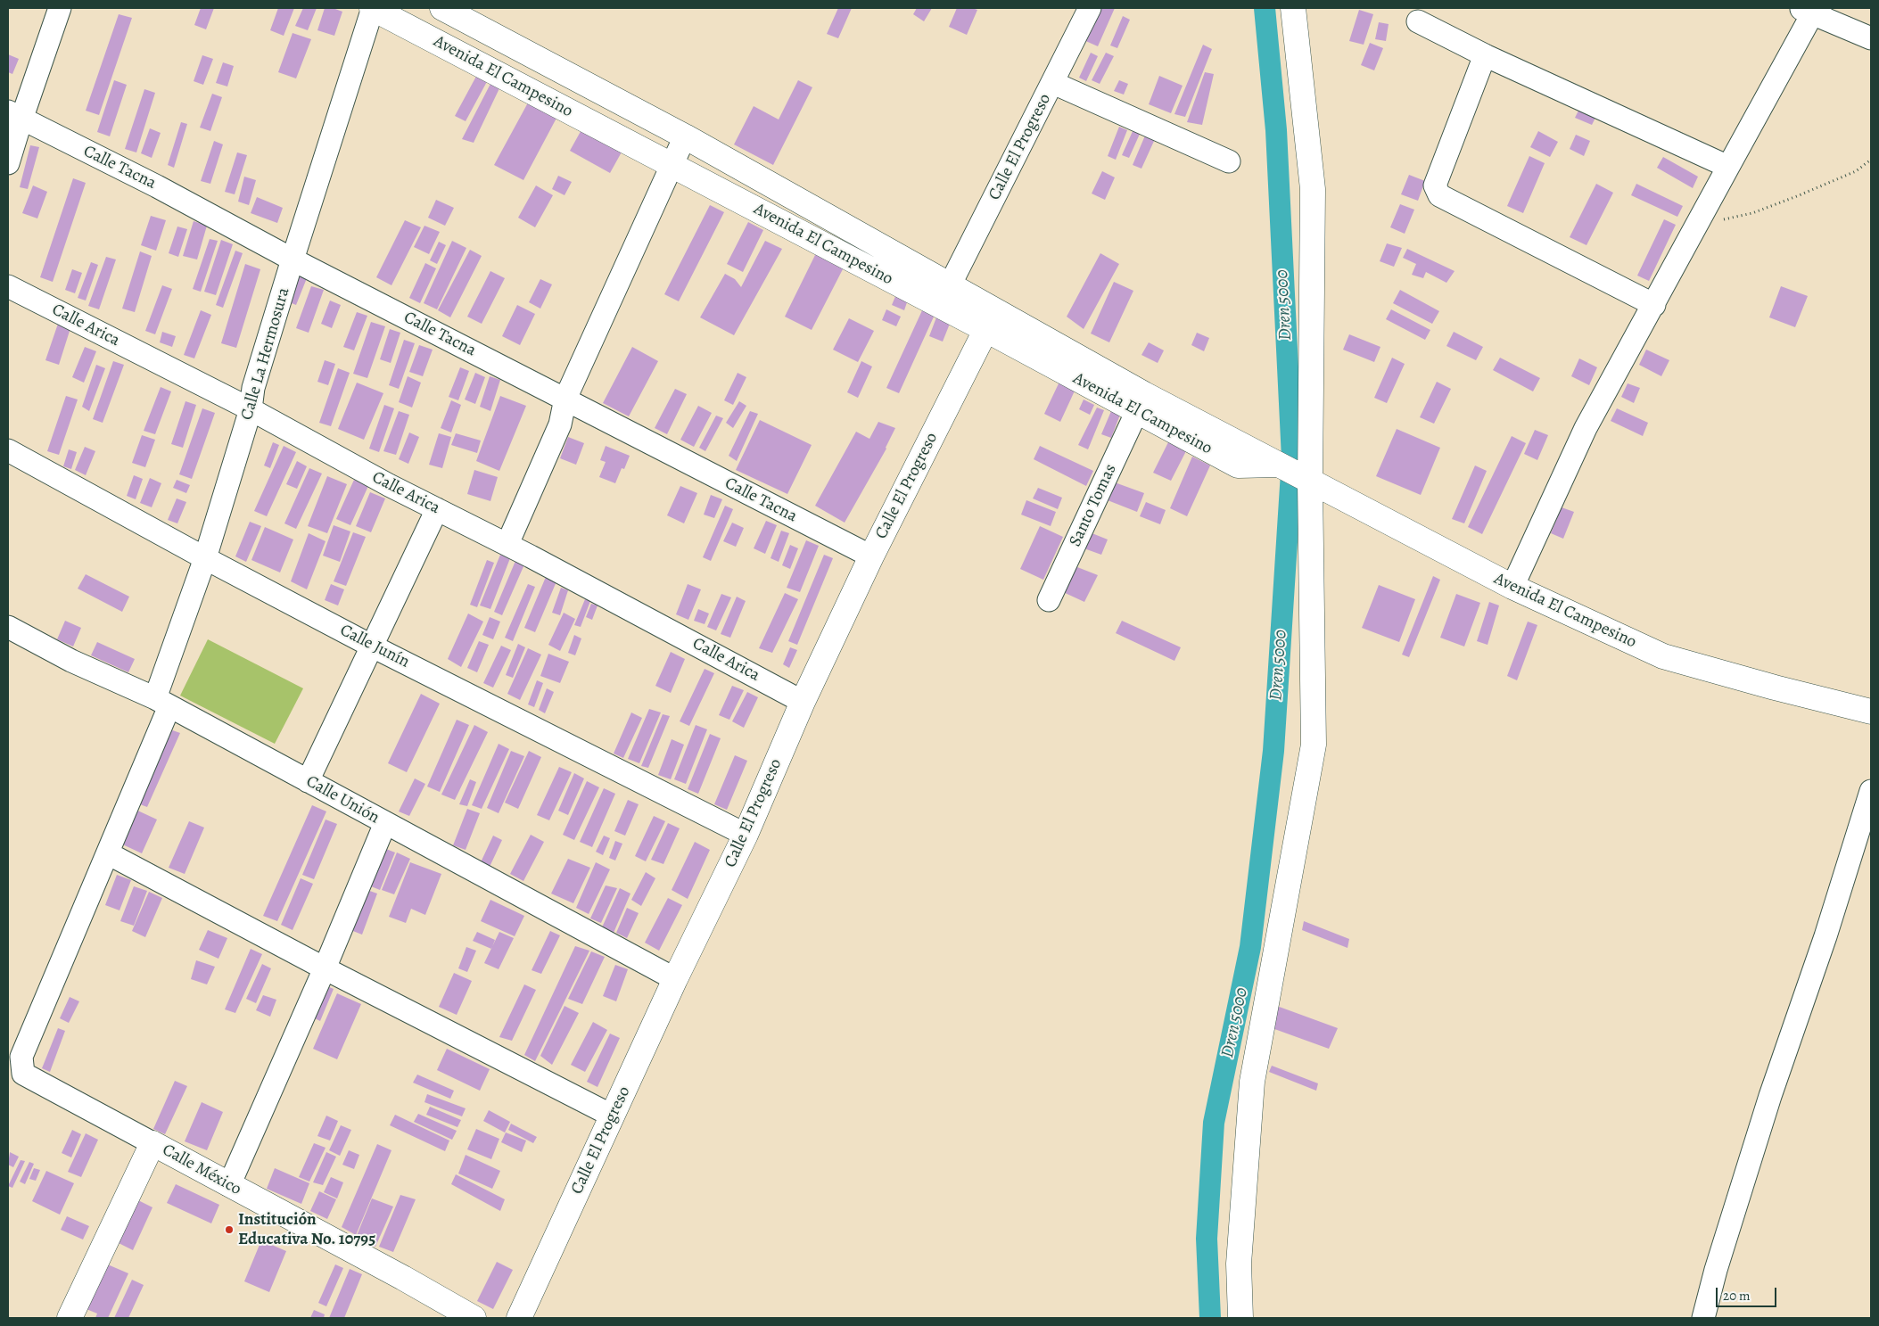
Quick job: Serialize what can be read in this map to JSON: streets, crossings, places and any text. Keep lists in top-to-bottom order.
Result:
{
  "streets": {
    "street": [
      "Avenida El Campesino",
      "Calle El Progreso",
      "Calle Tacna",
      "Calle Arica",
      "Calle La Hermosura",
      "Santo Tomas",
      "Calle Junín",
      "Calle Unión",
      "Calle México"
    ]
  },
  "crossings": [
    ["Avenida El Campesino", "Calle El Progreso"],
    ["Avenida El Campesino", "Calle La Hermosura"],
    ["Avenida El Campesino", "Santo Tomas"],
    ["Calle El Progreso", "Calle Tacna"],
    ["Calle El Progreso", "Calle Arica"],
    ["Calle El Progreso", "Calle Junín"],
    ["Calle El Progreso", "Calle Unión"],
    ["Calle Tacna", "Calle La Hermosura"],
    ["Calle Arica", "Calle La Hermosura"],
    ["Calle La Hermosura", "Calle Junín"],
    ["Calle La Hermosura", "Calle Unión"],
    ["Calle La Hermosura", "Calle México"]
  ],
  "water": ["Dren 5000"],
  "places": ["Institución Educativa No. 10795"],
  "scale_bar": "20 m"
}
